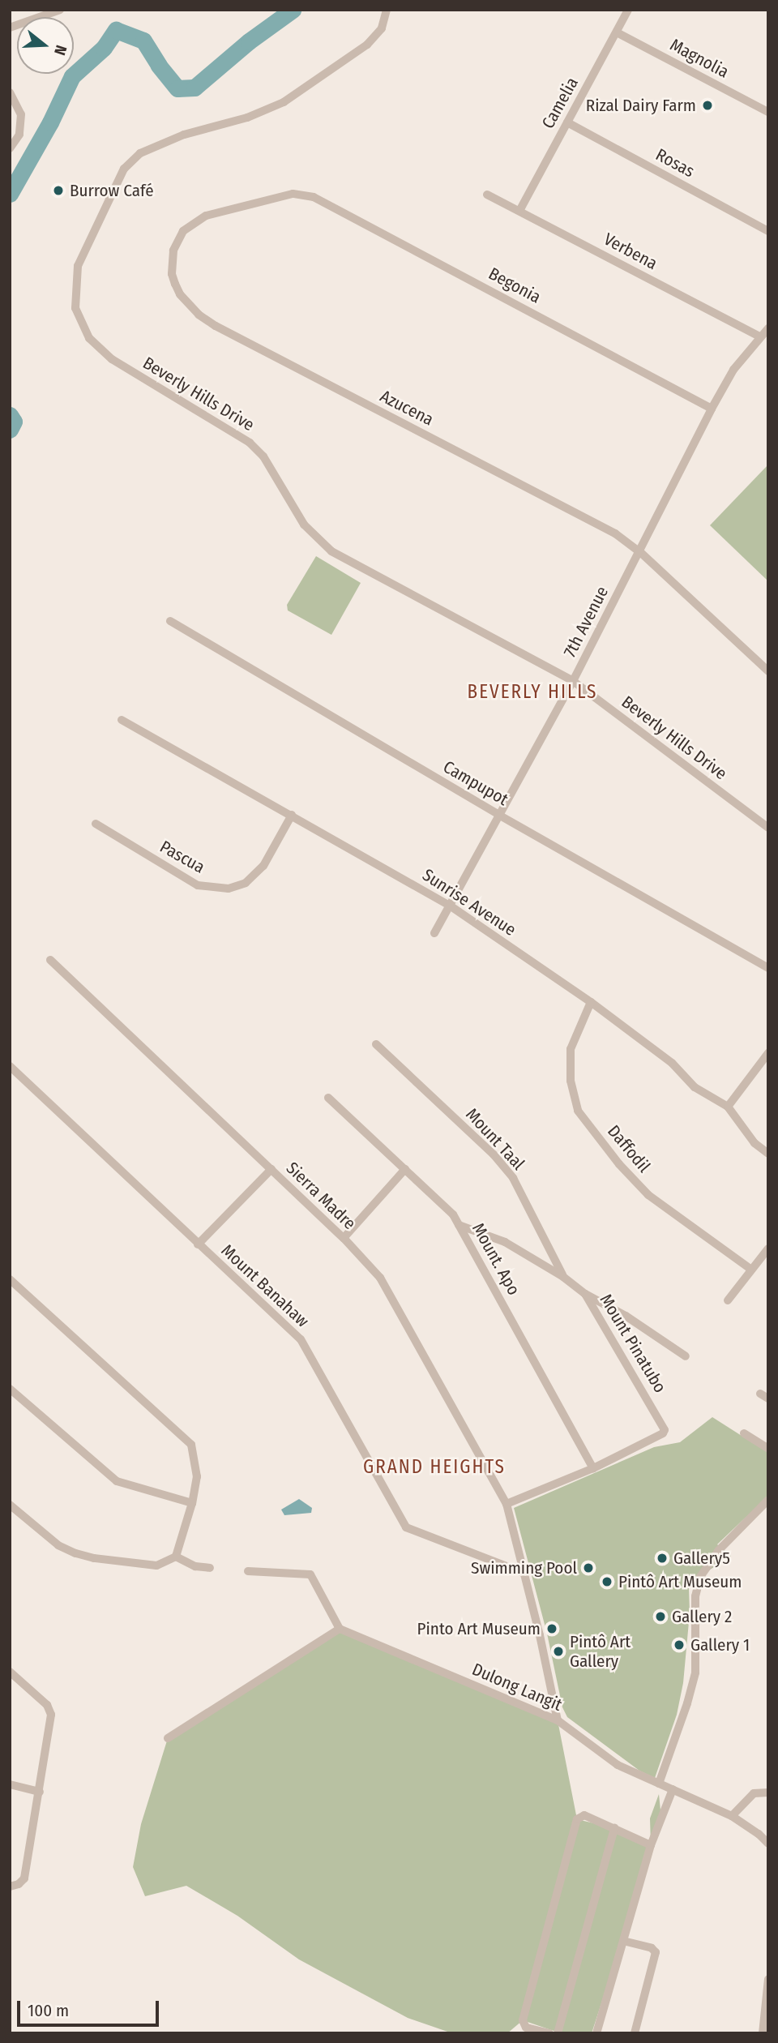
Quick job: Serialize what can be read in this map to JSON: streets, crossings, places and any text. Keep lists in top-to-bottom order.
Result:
{
  "streets": {
    "street": [
      "Magnolia",
      "Camelia",
      "Rosas",
      "Verbena",
      "Begonia",
      "Beverly Hills Drive",
      "Azucena",
      "7th Avenue",
      "Campupot",
      "Pascua",
      "Sunrise Avenue",
      "Mount Taal",
      "Daffodil",
      "Sierra Madre",
      "Mount. Apo",
      "Mount Banahaw",
      "Mount Pinatubo",
      "Dulong Langit"
    ]
  },
  "crossings": [
    ["Magnolia", "Camelia"],
    ["Camelia", "Rosas"],
    ["Camelia", "Verbena"],
    ["Verbena", "7th Avenue"],
    ["Begonia", "Azucena"],
    ["Begonia", "7th Avenue"],
    ["Beverly Hills Drive", "7th Avenue"],
    ["Azucena", "7th Avenue"],
    ["7th Avenue", "Campupot"],
    ["7th Avenue", "Sunrise Avenue"],
    ["Pascua", "Sunrise Avenue"],
    ["Sunrise Avenue", "Daffodil"],
    ["Mount Taal", "Mount Pinatubo"],
    ["Sierra Madre", "Mount Banahaw"],
    ["Sierra Madre", "Dulong Langit"],
    ["Mount. Apo", "Mount Pinatubo"]
  ],
  "districts": ["BEVERLY HILLS", "GRAND HEIGHTS"],
  "places": [
    "Rizal Dairy Farm",
    "Burrow Café",
    "Gallery5",
    "Swimming Pool",
    "Pintô Art Museum",
    "Gallery 2",
    "Pinto Art Museum",
    "Gallery 1",
    "Pintô Art Gallery"
  ],
  "scale_bar": "100 m",
  "north": "right"
}
